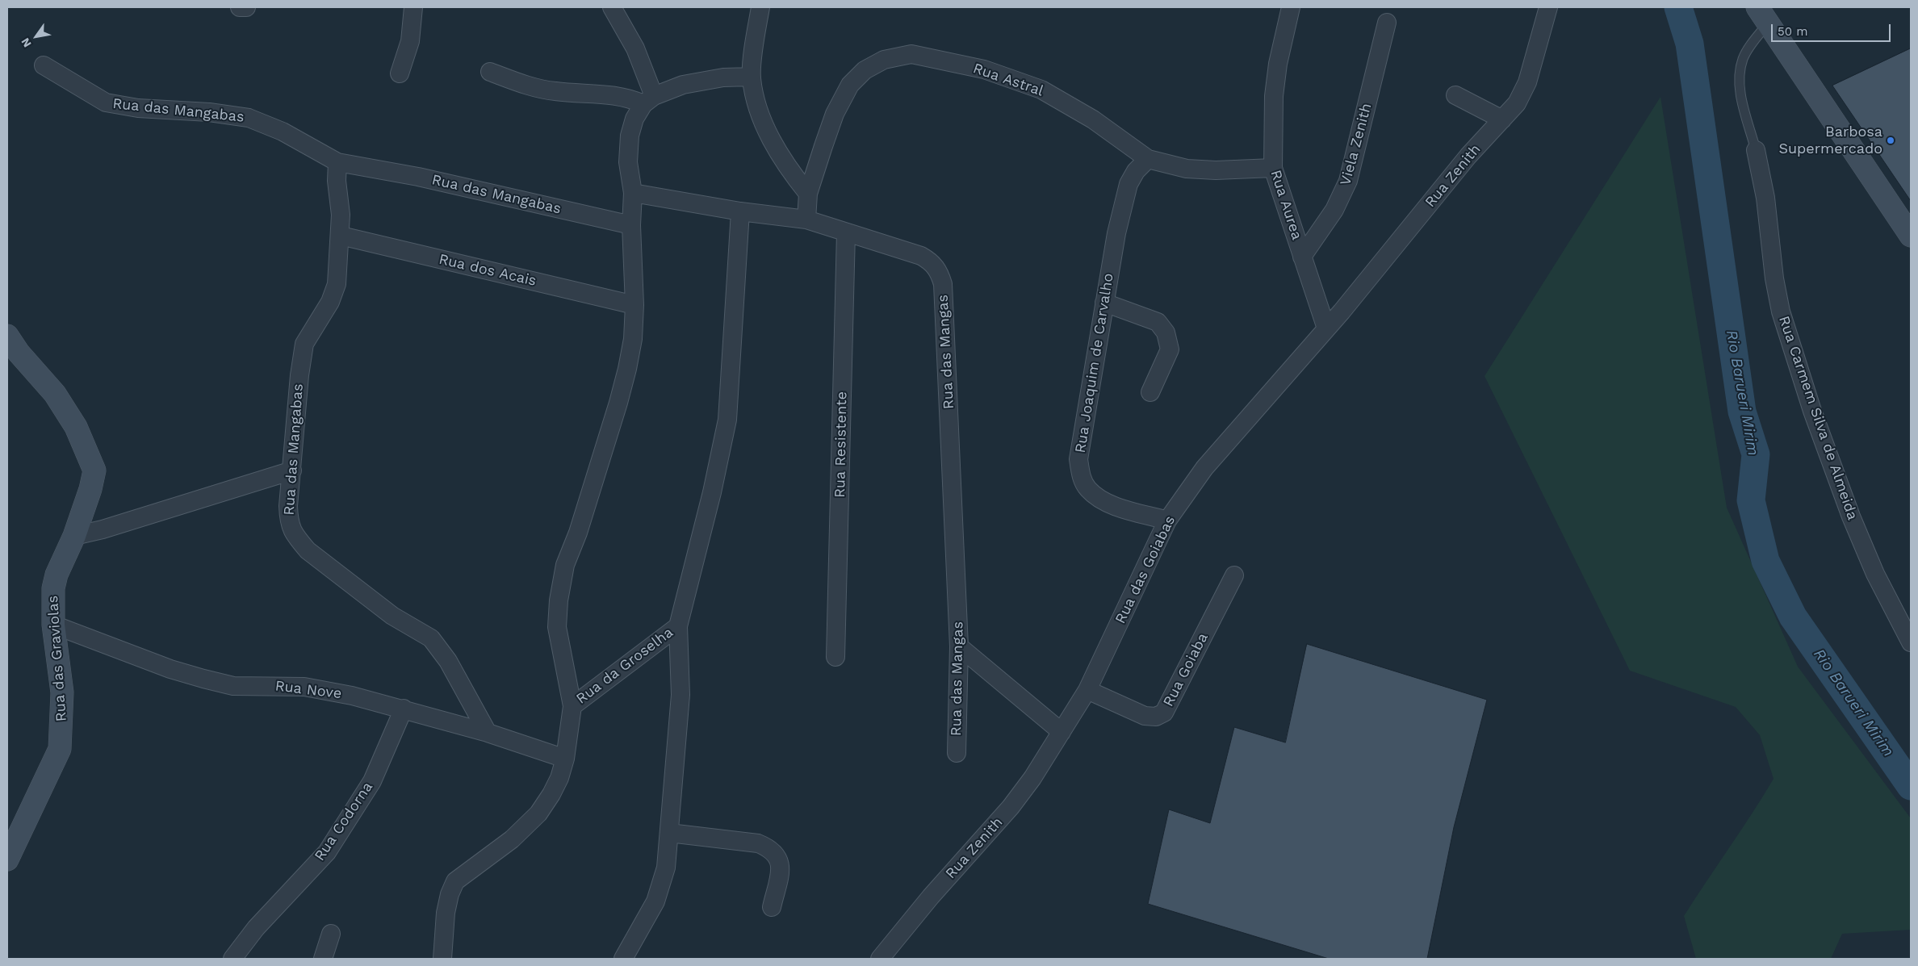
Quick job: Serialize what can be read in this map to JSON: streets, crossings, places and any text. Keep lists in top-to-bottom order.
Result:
{
  "streets": {
    "main road": ["Rua das Graviolas"],
    "street": [
      "Rua Astral",
      "Rua das Mangabas",
      "Viela Zenith",
      "Rua Zenith",
      "Rua Aurea",
      "Rua dos Acais",
      "Rua das Mangas",
      "Rua Joaquim de Carvalho",
      "Rua Carmem Silva de Almeida",
      "Rua Resistente",
      "Rua das Goiabas",
      "Rua da Groselha",
      "Rua Goiaba",
      "Rua Nove",
      "Rua Codorna"
    ]
  },
  "crossings": [
    ["Rua Astral", "Rua Aurea"],
    ["Rua Astral", "Rua das Mangas"],
    ["Rua Astral", "Rua Joaquim de Carvalho"],
    ["Rua das Mangabas", "Rua dos Acais"],
    ["Rua das Mangabas", "Rua Nove"],
    ["Viela Zenith", "Rua Aurea"],
    ["Rua Zenith", "Rua Aurea"],
    ["Rua Zenith", "Rua das Goiabas"],
    ["Rua Aurea", "Rua das Goiabas"],
    ["Rua das Mangas", "Rua Resistente"],
    ["Rua Joaquim de Carvalho", "Rua das Goiabas"],
    ["Rua das Goiabas", "Rua Goiaba"],
    ["Rua das Graviolas", "Rua Nove"],
    ["Rua Nove", "Rua Codorna"]
  ],
  "water": ["Rio Barueri Mirim"],
  "places": ["Barbosa Supermercado"],
  "scale_bar": "50 m",
  "north": "bottom left"
}
